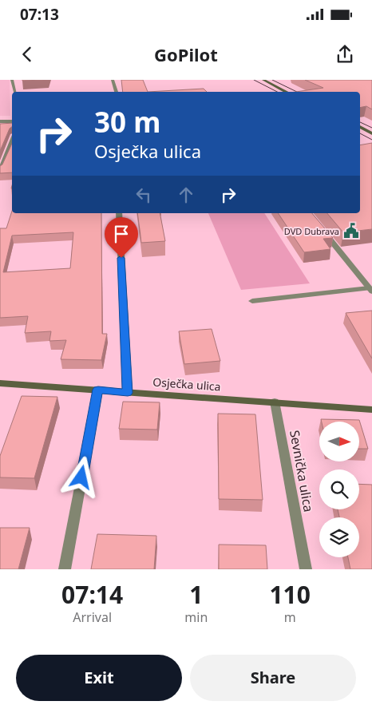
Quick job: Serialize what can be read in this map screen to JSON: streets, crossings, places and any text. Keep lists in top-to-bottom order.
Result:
{
  "streets": {
    "street": ["Osječka ulica", "Sevnička ulica"]
  },
  "crossings": [
    ["Osječka ulica", "Sevnička ulica"]
  ],
  "places": {
    "public building": ["DVD Dubrava"]
  },
  "north": "right",
  "page": {
    "status": "07:13",
    "header": "GoPilot",
    "turn": ["30 m", "Osječka ulica"],
    "eta": [
      "07:14",
      "Arrival",
      "1",
      "min",
      "110",
      "m"
    ],
    "buttons": ["Exit", "Share"]
  }
}
